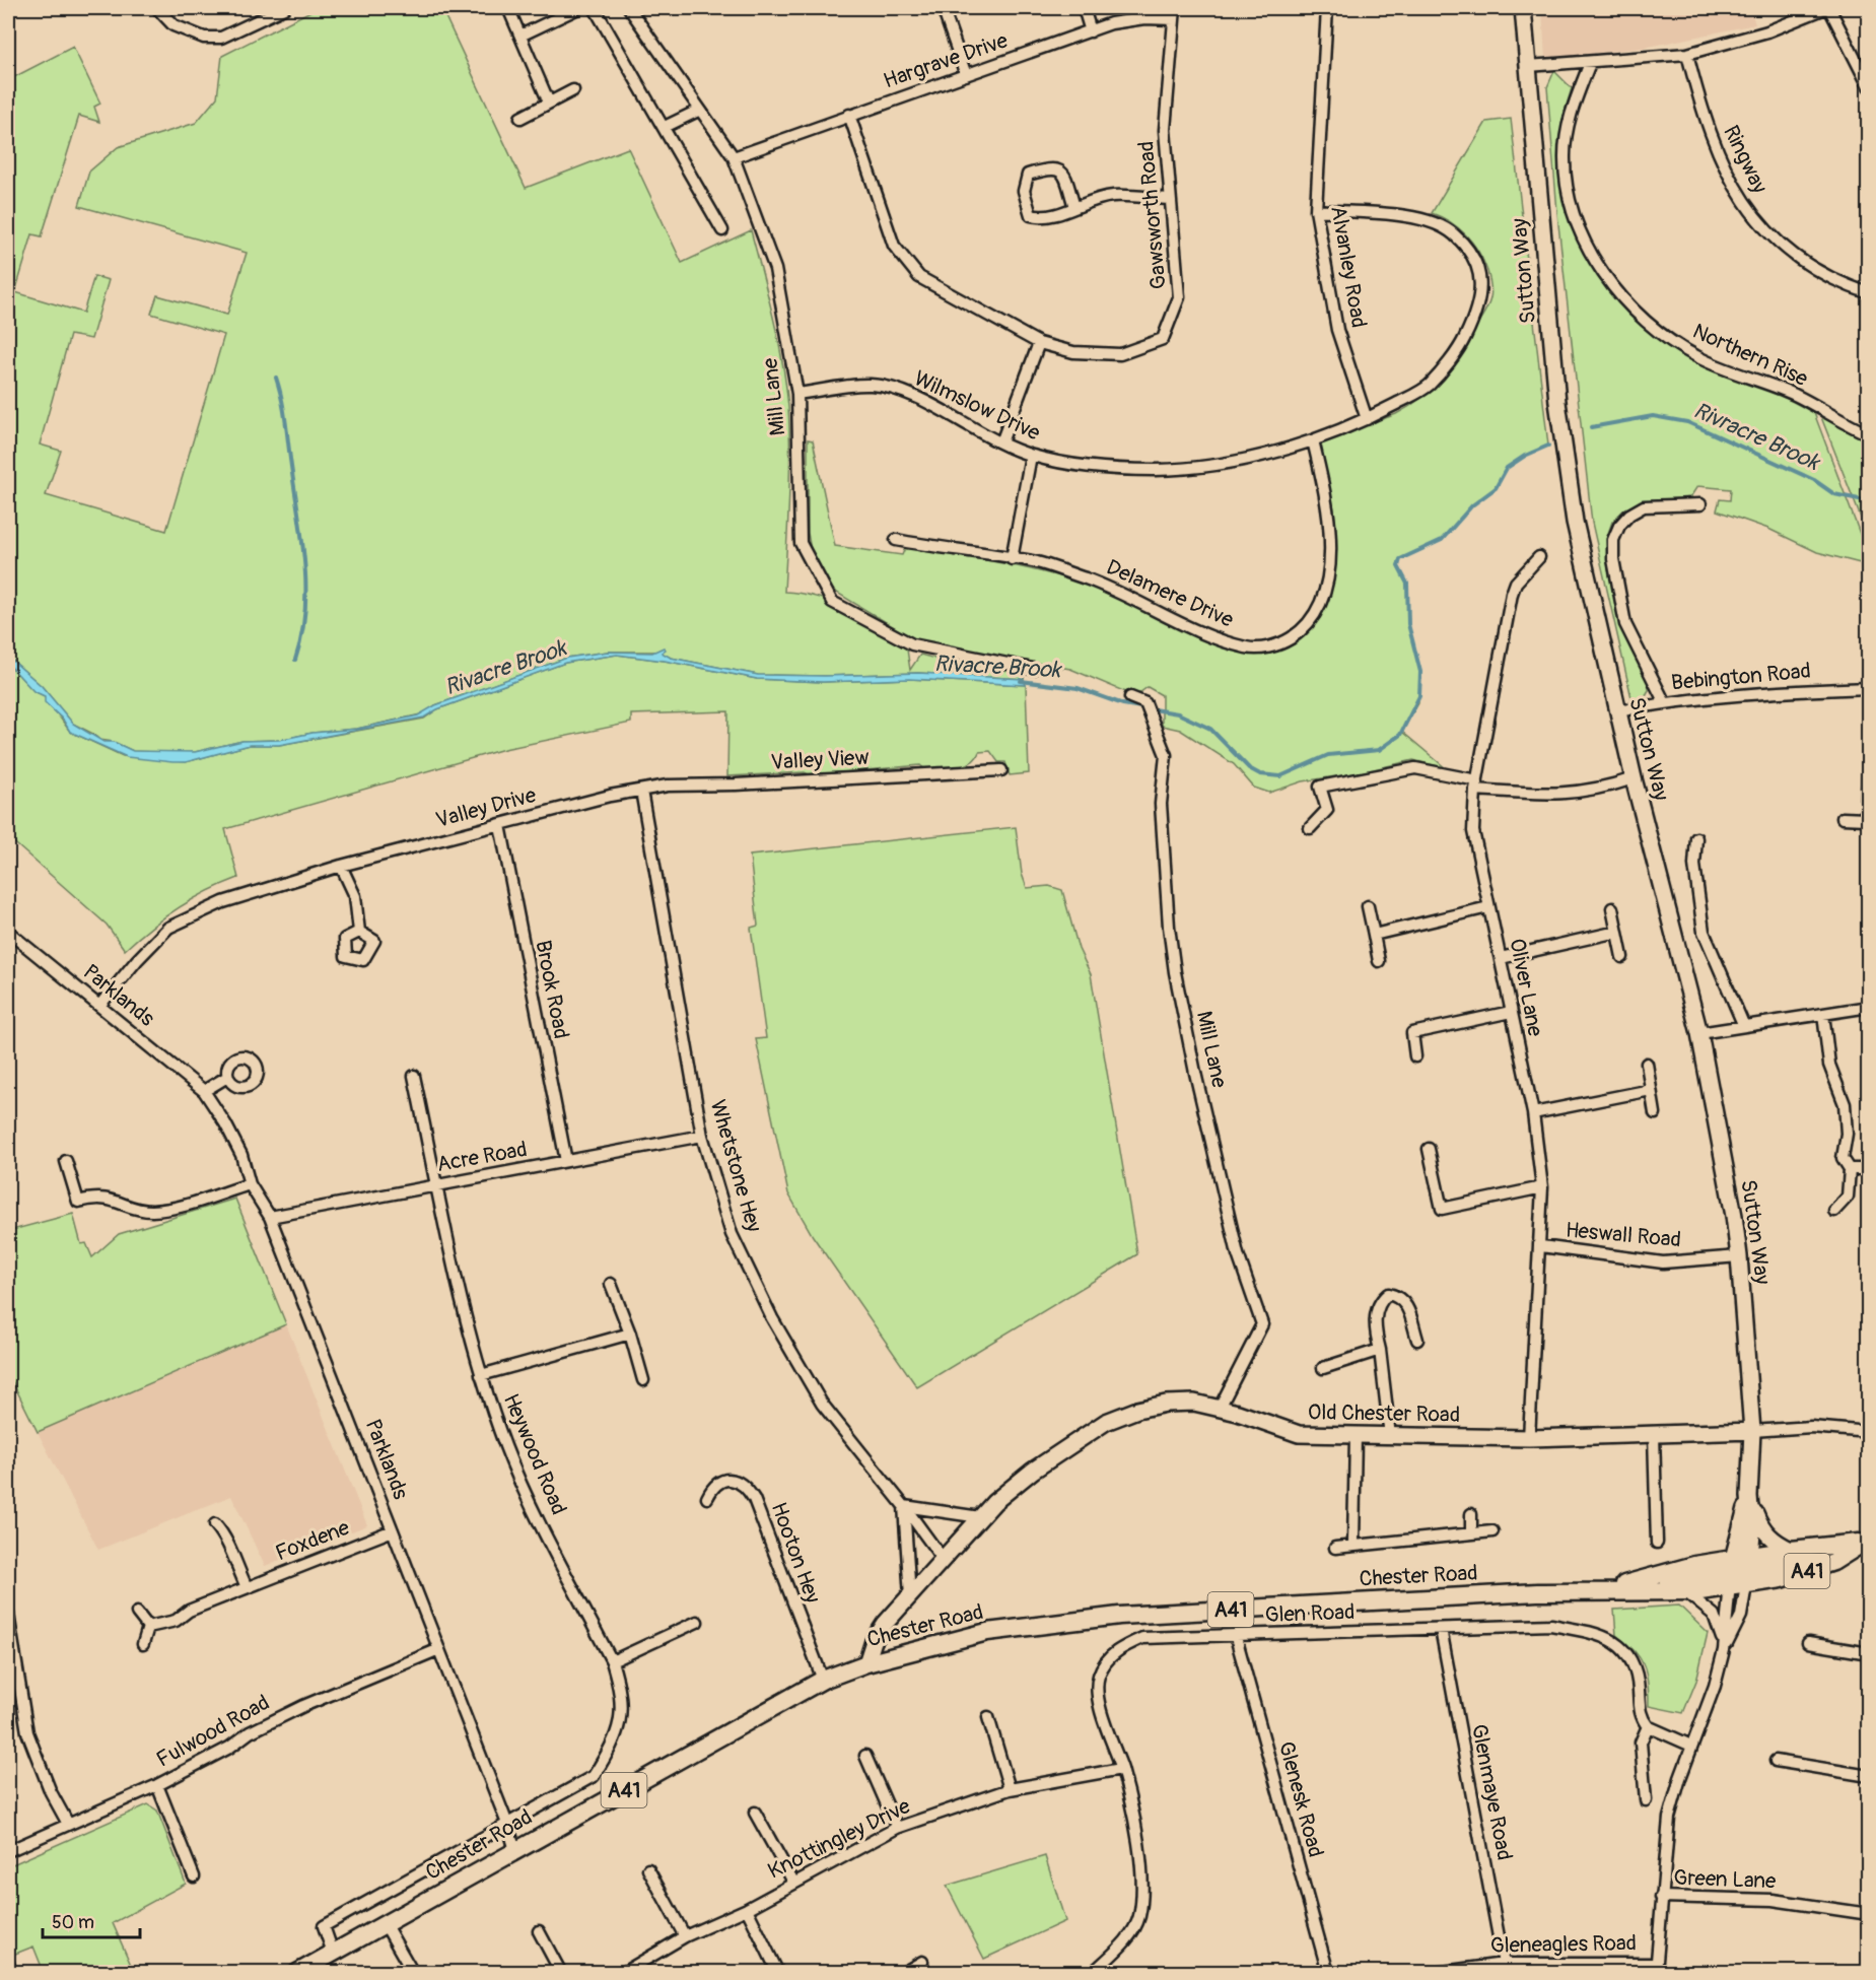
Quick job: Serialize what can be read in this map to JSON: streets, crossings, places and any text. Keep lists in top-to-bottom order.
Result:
{
  "streets": {
    "main road": [
      "Sutton Way",
      "Old Chester Road",
      "A41",
      "Chester Road"
    ],
    "street": [
      "Hargrave Drive",
      "Ringway",
      "Gawsworth Road",
      "Alvanley Road",
      "Northern Rise",
      "Mill Lane",
      "Wilmslow Drive",
      "Delamere Drive",
      "Bebington Road",
      "Valley View",
      "Valley Drive",
      "Oliver Lane",
      "Brook Road",
      "Parklands",
      "Acre Road",
      "Whetstone Hey",
      "Heswall Road",
      "Heywood Road",
      "Foxdene",
      "Hooton Hey",
      "Glen Road",
      "Fulwood Road",
      "Glenmaye Road",
      "Glenesk Road",
      "Knottingley Drive",
      "Green Lane",
      "Gleneagles Road"
    ]
  },
  "crossings": [
    ["Hargrave Drive", "Gawsworth Road"],
    ["Hargrave Drive", "Mill Lane"],
    ["Alvanley Road", "Wilmslow Drive"],
    ["Sutton Way", "Bebington Road"],
    ["Sutton Way", "Heswall Road"],
    ["Sutton Way", "Old Chester Road"],
    ["Sutton Way", "Chester Road"],
    ["Sutton Way", "Green Lane"],
    ["Mill Lane", "Wilmslow Drive"],
    ["Mill Lane", "Old Chester Road"],
    ["Wilmslow Drive", "Delamere Drive"],
    ["Valley View", "Valley Drive"],
    ["Valley View", "Whetstone Hey"],
    ["Valley Drive", "Brook Road"],
    ["Valley Drive", "Parklands"],
    ["Valley Drive", "Whetstone Hey"],
    ["Oliver Lane", "Heswall Road"],
    ["Oliver Lane", "Old Chester Road"],
    ["Brook Road", "Acre Road"],
    ["Parklands", "Acre Road"],
    ["Parklands", "Foxdene"],
    ["Parklands", "Chester Road"],
    ["Parklands", "Fulwood Road"],
    ["Acre Road", "Whetstone Hey"],
    ["Acre Road", "Heywood Road"],
    ["Whetstone Hey", "Old Chester Road"],
    ["Old Chester Road", "Chester Road"],
    ["Heywood Road", "Chester Road"],
    ["Hooton Hey", "Chester Road"],
    ["Chester Road", "Green Lane"],
    ["Glen Road", "Glenmaye Road"],
    ["Glen Road", "Glenesk Road"],
    ["Glen Road", "Knottingley Drive"],
    ["Glenmaye Road", "Gleneagles Road"]
  ],
  "water": ["Rivracre Brook", "Rivacre Brook"],
  "scale_bar": "50 m"
}
